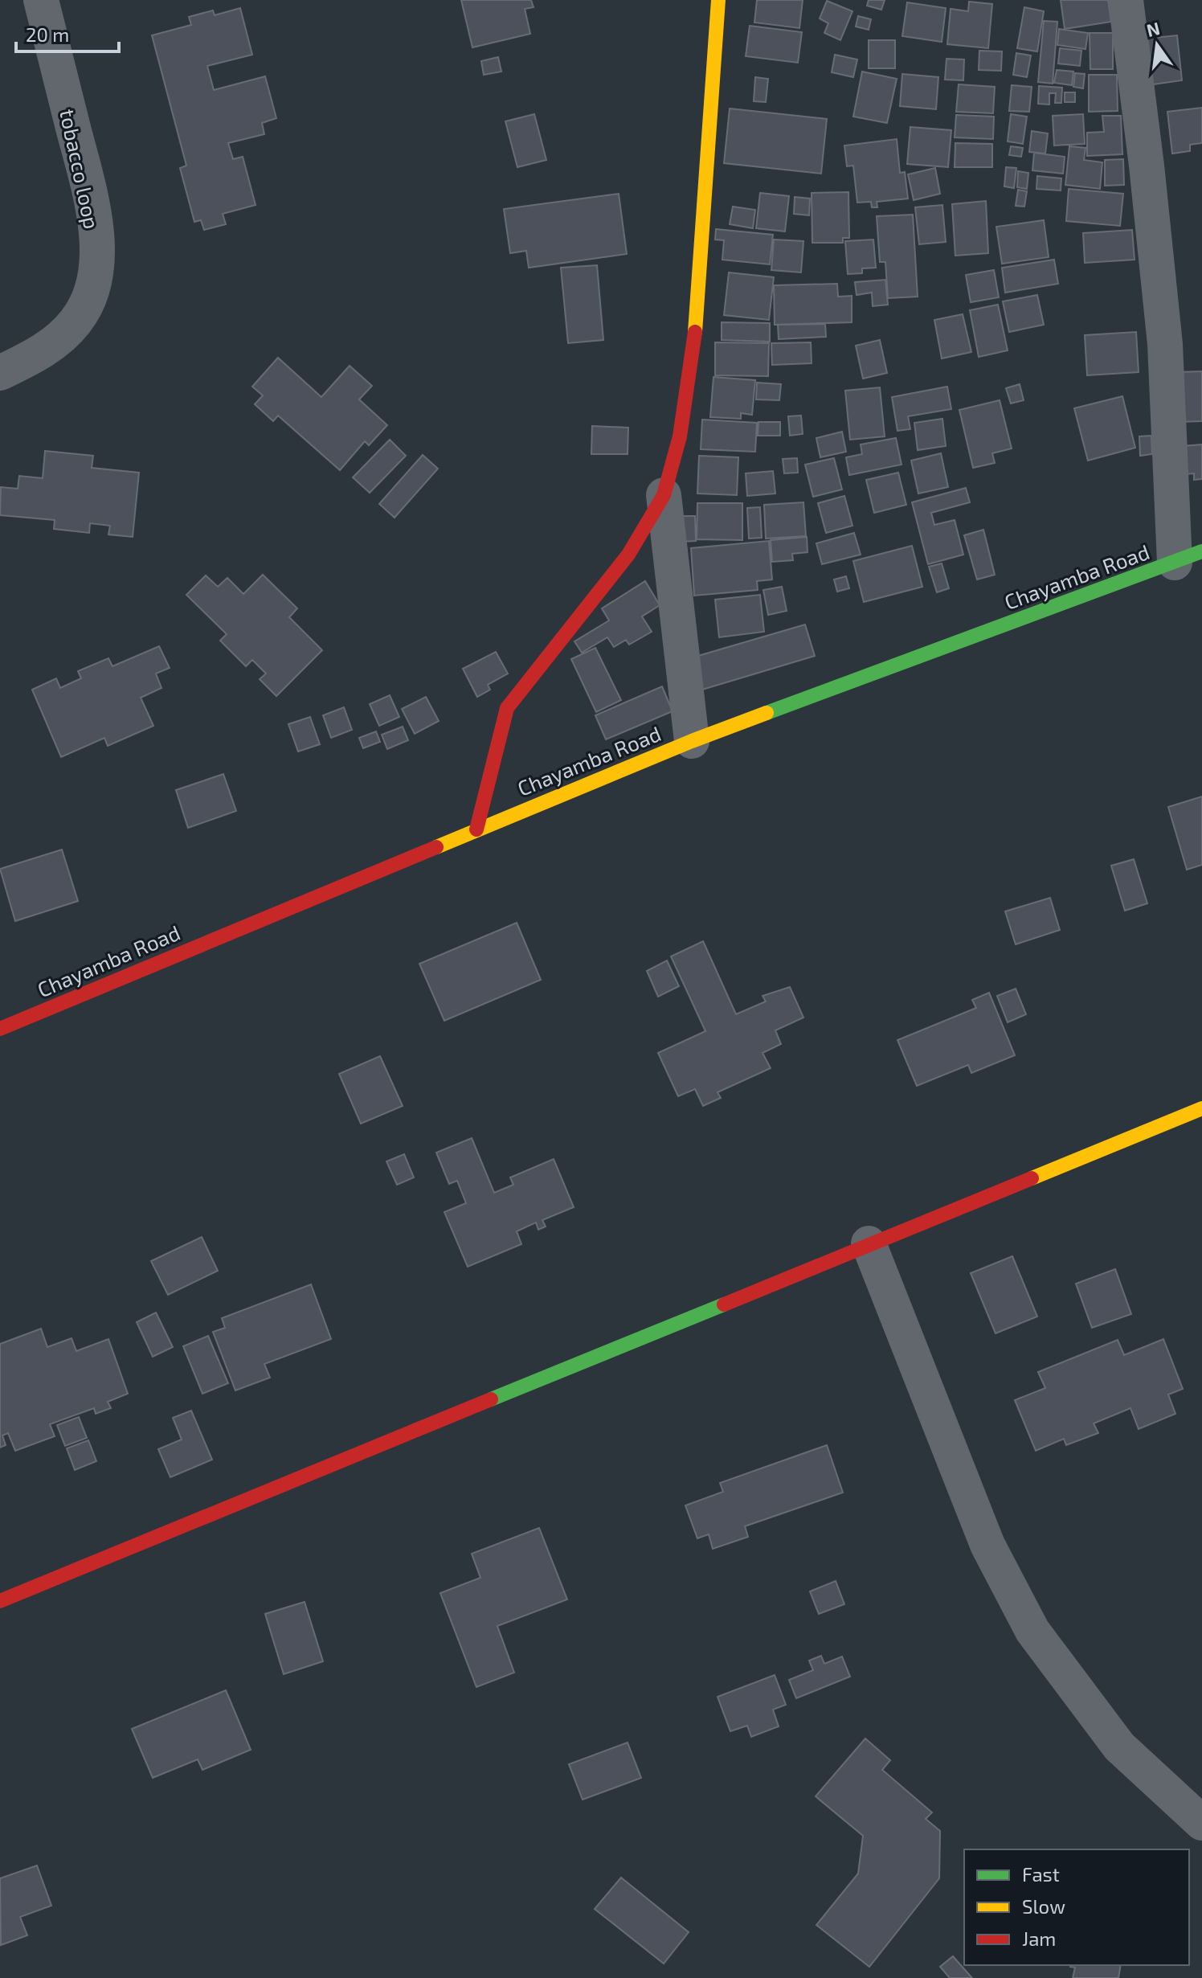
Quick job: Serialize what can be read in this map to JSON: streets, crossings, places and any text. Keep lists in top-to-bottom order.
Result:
{
  "streets": {
    "street": ["tobacco loop", "Chayamba Road"]
  },
  "legend": ["Fast", "Slow", "Jam"],
  "scale_bar": "20 m",
  "north": "top"
}
